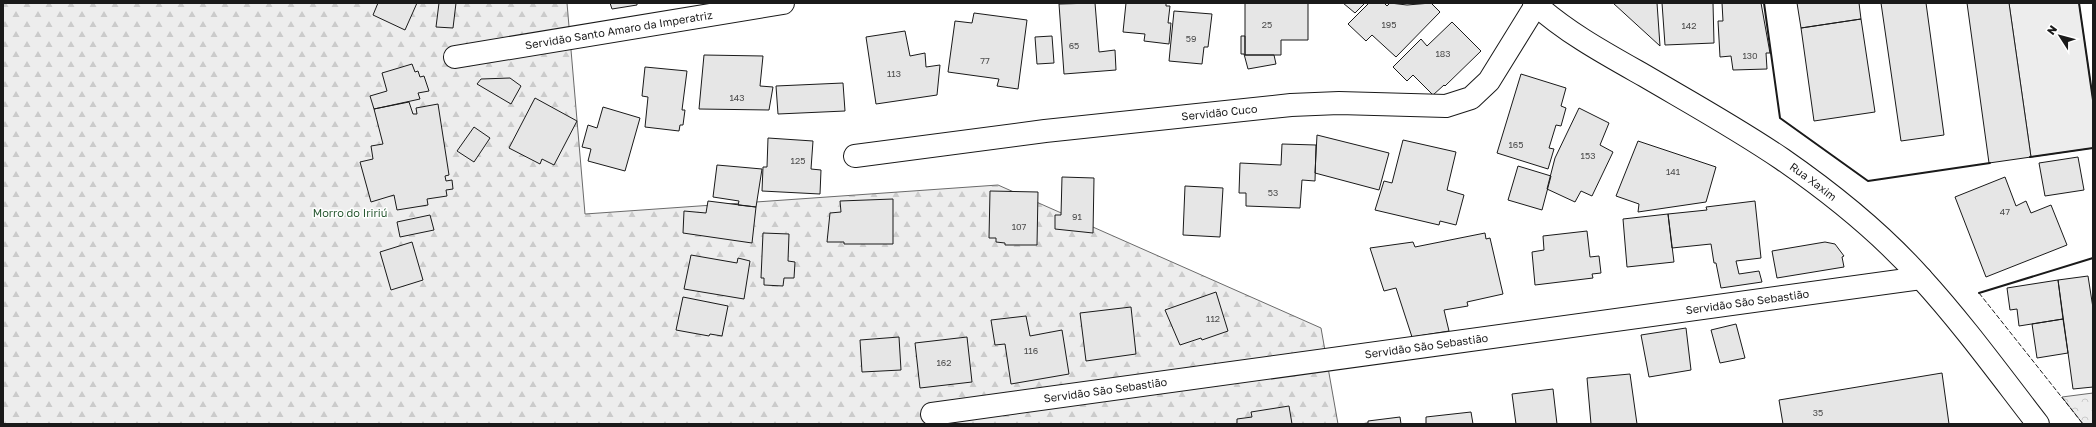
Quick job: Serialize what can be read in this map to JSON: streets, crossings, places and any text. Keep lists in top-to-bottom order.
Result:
{
  "streets": {
    "street": [
      "Servidão Santo Amaro da Imperatriz",
      "Servidão Cuco",
      "Rua Xaxim",
      "Servidão São Sebastião"
    ]
  },
  "crossings": [
    ["Servidão Cuco", "Rua Xaxim"],
    ["Rua Xaxim", "Servidão São Sebastião"]
  ],
  "parks": ["Morro do Iririú"],
  "house_numbers": [
    "25",
    "195",
    "142",
    "59",
    "65",
    "183",
    "130",
    "77",
    "113",
    "143",
    "165",
    "153",
    "125",
    "141",
    "53",
    "47",
    "91",
    "107",
    "112",
    "116",
    "162",
    "35"
  ],
  "north": "top left"
}
